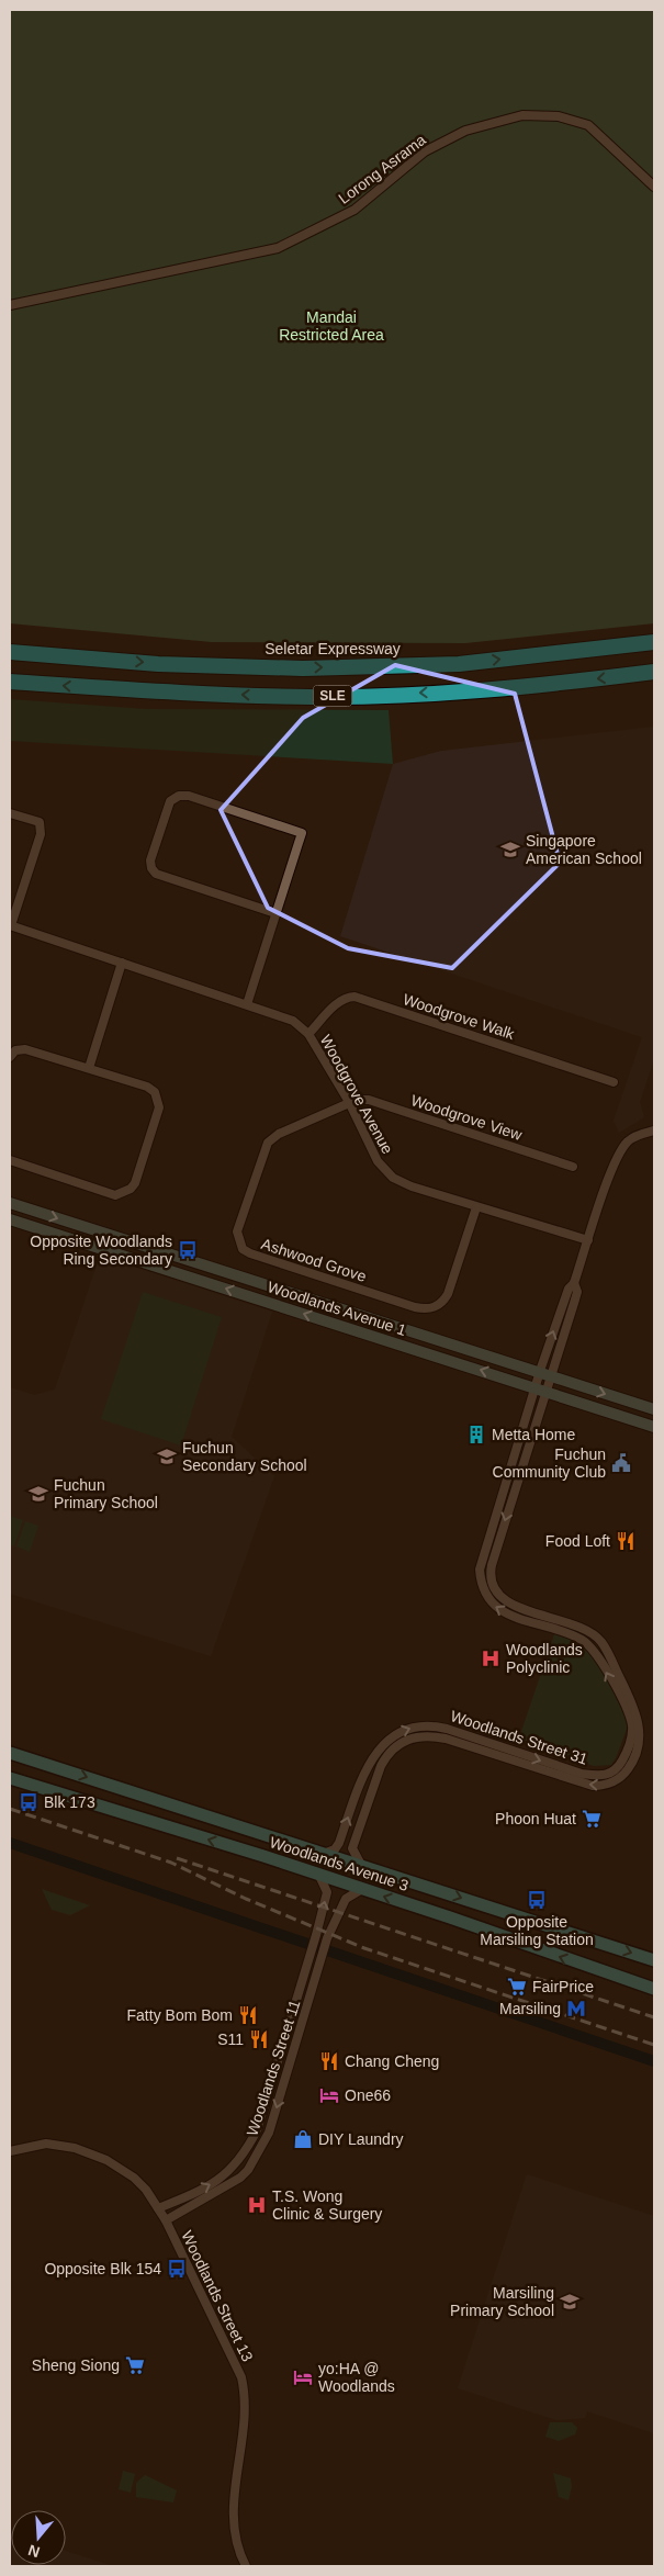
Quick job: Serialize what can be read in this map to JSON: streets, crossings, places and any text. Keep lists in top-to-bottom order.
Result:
{
  "streets": {
    "highway": ["Seletar Expressway", "SLE"],
    "main road": ["Woodlands Avenue 1", "Woodlands Avenue 3"],
    "street": [
      "Lorong Asrama",
      "Woodgrove Walk",
      "Woodgrove Avenue",
      "Woodgrove View",
      "Ashwood Grove",
      "Woodlands Street 31",
      "Woodlands Street 11",
      "Woodlands Street 13"
    ]
  },
  "crossings": [
    ["Woodgrove Walk", "Woodgrove Avenue"],
    ["Woodgrove Avenue", "Woodgrove View"],
    ["Woodgrove Avenue", "Ashwood Grove"],
    ["Woodgrove View", "Ashwood Grove"],
    ["Woodlands Avenue 1", "Woodlands Street 31"],
    ["Woodlands Street 31", "Woodlands Avenue 3"],
    ["Woodlands Avenue 3", "Woodlands Street 11"],
    ["Woodlands Street 11", "Woodlands Street 13"]
  ],
  "parks": ["Mandai Restricted Area"],
  "places": {
    "school or university": [
      "Singapore American School",
      "Fuchun Secondary School",
      "Fuchun Primary School",
      "Marsiling Primary School"
    ],
    "bus stop": [
      "Opposite Woodlands Ring Secondary",
      "Blk 173",
      "Opposite Marsiling Station",
      "Opposite Blk 154"
    ],
    "building": ["Metta Home"],
    "public building": ["Fuchun Community Club"],
    "restaurant": [
      "Food Loft",
      "Fatty Bom Bom",
      "S11",
      "Chang Cheng"
    ],
    "hospital": ["Woodlands Polyclinic", "T.S. Wong Clinic & Surgery"],
    "supermarket": ["Phoon Huat", "FairPrice", "Sheng Siong"],
    "metro station": ["Marsiling"],
    "hotel": ["One66", "yo:HA @ Woodlands"],
    "shop": ["DIY Laundry"]
  },
  "north": "bottom"
}
